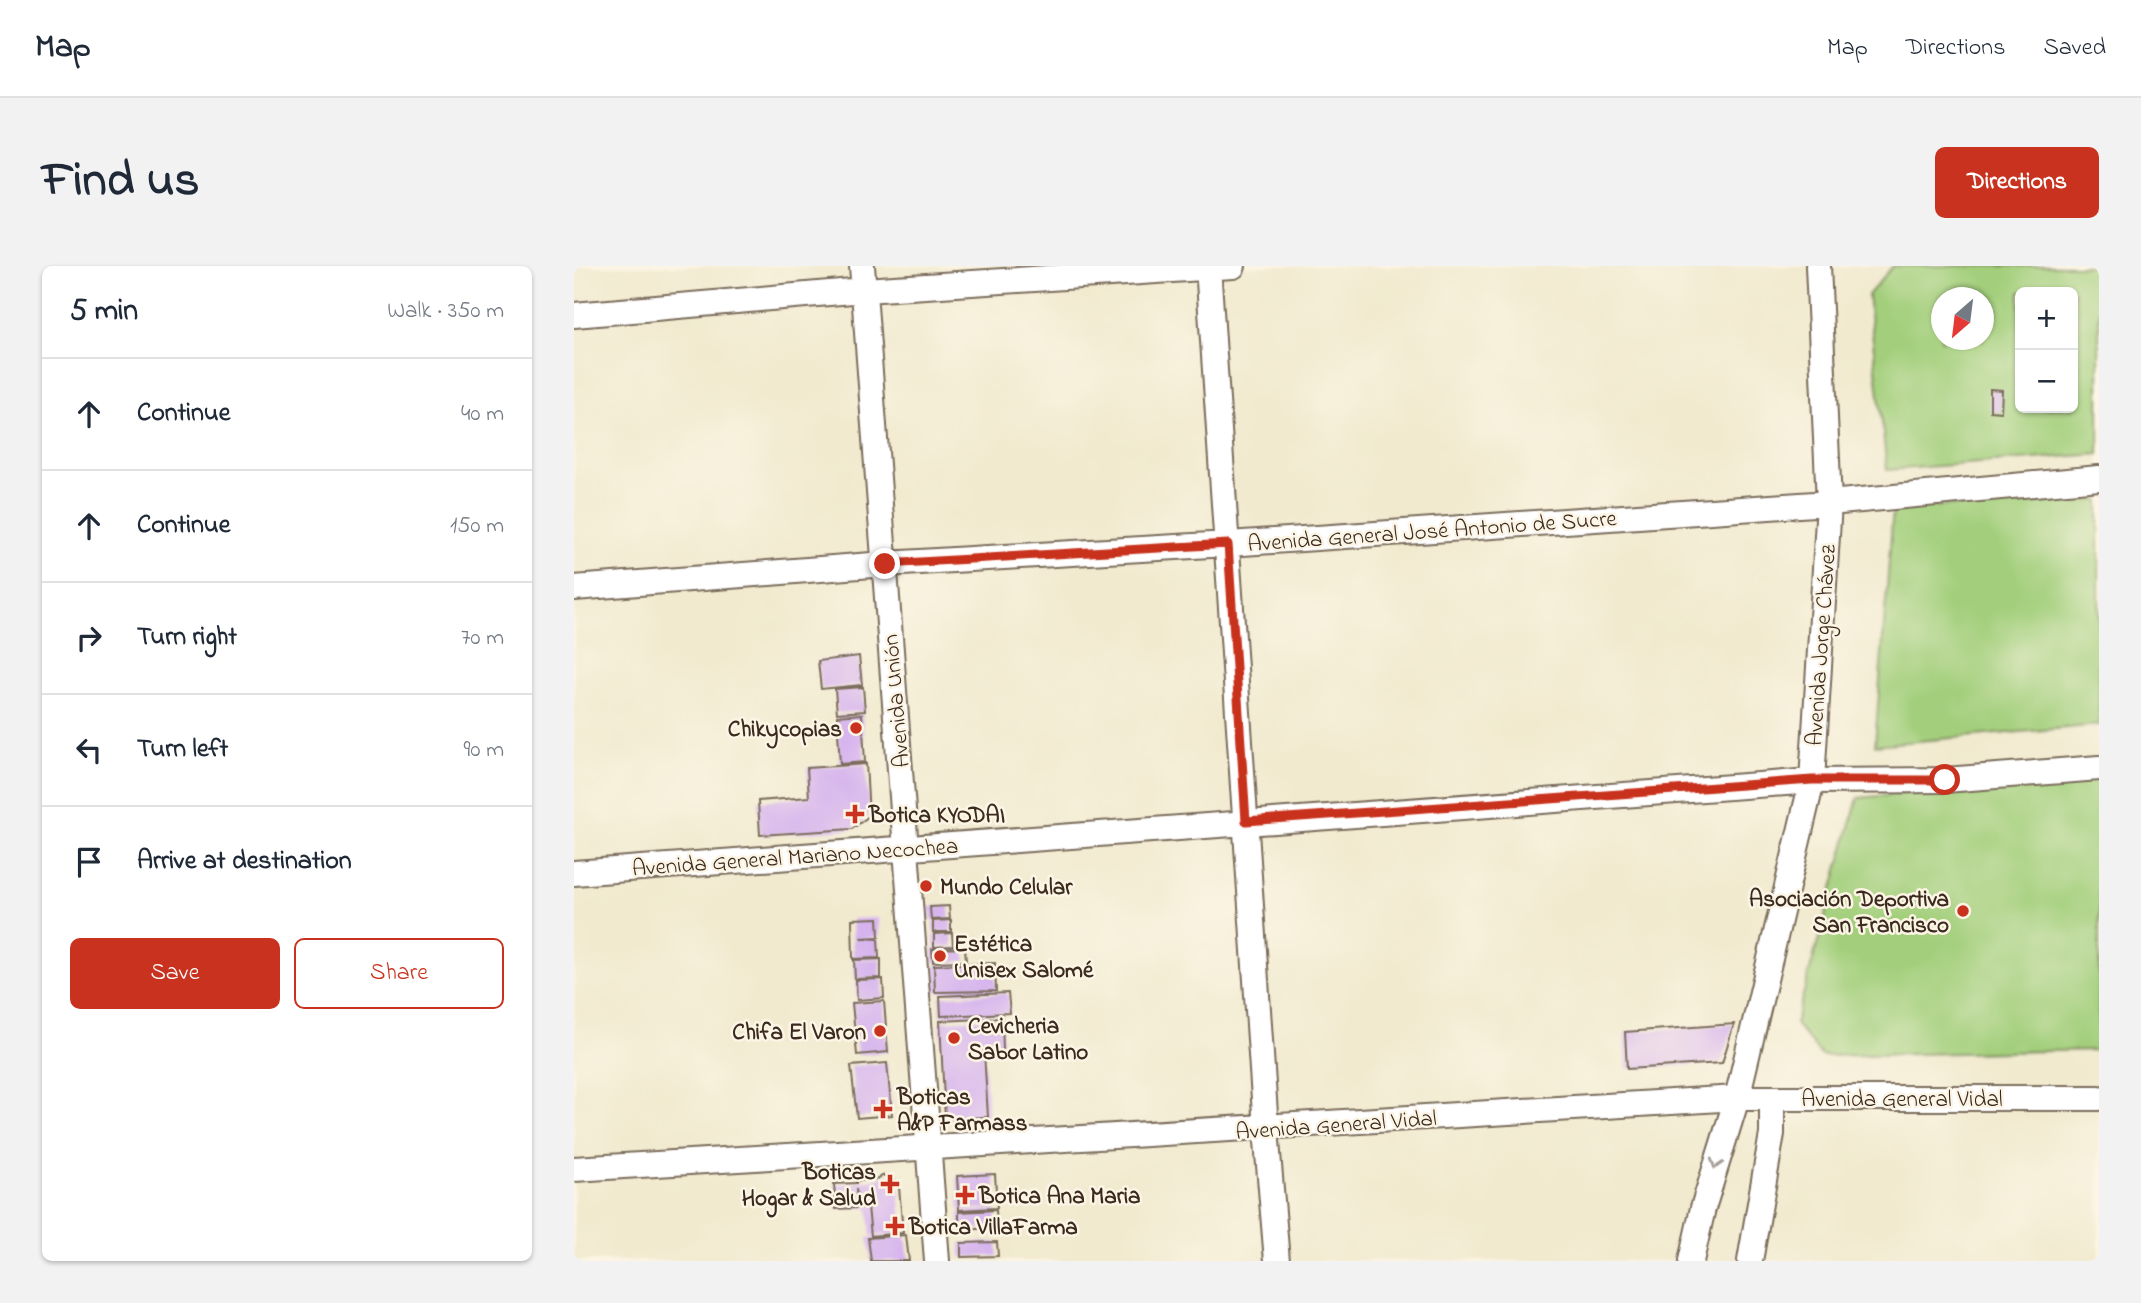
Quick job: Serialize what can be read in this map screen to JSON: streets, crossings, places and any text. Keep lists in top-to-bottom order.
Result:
{
  "streets": {
    "street": [
      "Avenida General José Antonio de Sucre",
      "Avenida Jorge Chávez",
      "Avenida Unión",
      "Avenida General Mariano Necochea",
      "Avenida General Vidal"
    ]
  },
  "crossings": [
    ["Avenida General José Antonio de Sucre", "Avenida Jorge Chávez"],
    ["Avenida General José Antonio de Sucre", "Avenida Unión"],
    ["Avenida Jorge Chávez", "Avenida General Mariano Necochea"],
    ["Avenida Jorge Chávez", "Avenida General Vidal"],
    ["Avenida Unión", "Avenida General Mariano Necochea"],
    ["Avenida Unión", "Avenida General Vidal"]
  ],
  "places": {
    "other": [
      "Chikycopias",
      "Mundo Celular",
      "Asociación Deportiva San Francisco",
      "Estética Unisex Salomé",
      "Chifa El Varon",
      "Cevicheria Sabor Latino"
    ],
    "health": [
      "Botica KYODAI",
      "Boticas A&P Farmass",
      "Boticas Hogar & Salud",
      "Botica Ana Maria",
      "Botica VillaFarma"
    ]
  },
  "north": "bottom left",
  "page": {
    "header": "Map",
    "nav": ["Map", "Directions", "Saved"],
    "title": "Find us",
    "buttons": [
      "Directions",
      ["Save", "Share"]
    ],
    "heading": ["5 min", "Walk · 350 m"],
    "map_buttons": ["+", "−"],
    "list": [
      ["Continue", "40 m"],
      ["Continue", "150 m"],
      ["Turn right", "70 m"],
      ["Turn left", "90 m"],
      "Arrive at destination"
    ]
  }
}
